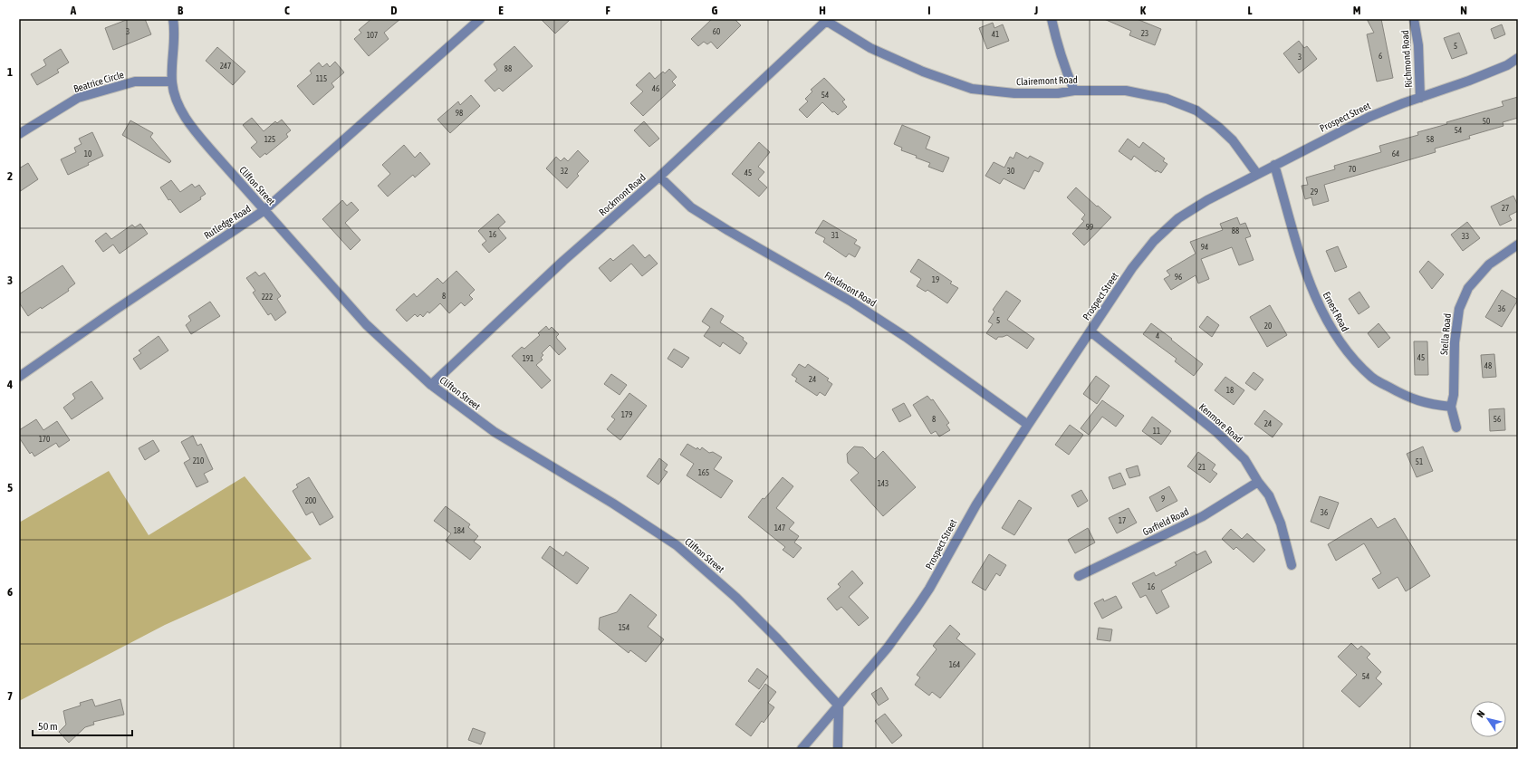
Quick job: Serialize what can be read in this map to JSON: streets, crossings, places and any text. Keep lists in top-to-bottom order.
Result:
{
  "streets": {
    "street": [
      "Richmond Road",
      "Clairemont Road",
      "Beatrice Circle",
      "Prospect Street",
      "Clifton Street",
      "Rockmont Road",
      "Rutledge Road",
      "Fieldmont Road",
      "Ernest Road",
      "Stella Road",
      "Kenmore Road",
      "Garfield Road"
    ]
  },
  "crossings": [
    ["Richmond Road", "Prospect Street"],
    ["Clairemont Road", "Prospect Street"],
    ["Clairemont Road", "Rockmont Road"],
    ["Beatrice Circle", "Clifton Street"],
    ["Prospect Street", "Clifton Street"],
    ["Prospect Street", "Fieldmont Road"],
    ["Prospect Street", "Ernest Road"],
    ["Prospect Street", "Kenmore Road"],
    ["Clifton Street", "Rockmont Road"],
    ["Clifton Street", "Rutledge Road"],
    ["Rockmont Road", "Fieldmont Road"],
    ["Ernest Road", "Stella Road"],
    ["Kenmore Road", "Garfield Road"]
  ],
  "house_numbers": [
    "3",
    "60",
    "23",
    "41",
    "107",
    "5",
    "6",
    "3",
    "247",
    "88",
    "115",
    "46",
    "54",
    "98",
    "50",
    "54",
    "125",
    "58",
    "10",
    "64",
    "70",
    "32",
    "30",
    "45",
    "29",
    "27",
    "99",
    "88",
    "16",
    "31",
    "33",
    "94",
    "96",
    "19",
    "8",
    "222",
    "36",
    "5",
    "20",
    "4",
    "45",
    "191",
    "48",
    "24",
    "18",
    "179",
    "8",
    "56",
    "24",
    "11",
    "170",
    "210",
    "51",
    "21",
    "165",
    "143",
    "9",
    "200",
    "36",
    "17",
    "147",
    "184",
    "16",
    "154",
    "164",
    "54"
  ],
  "scale_bar": "50 m",
  "north": "top left",
  "grid": {
    "columns": [
      "A",
      "B",
      "C",
      "D",
      "E",
      "F",
      "G",
      "H",
      "I",
      "J",
      "K",
      "L",
      "M",
      "N"
    ],
    "rows": [
      "1",
      "2",
      "3",
      "4",
      "5",
      "6",
      "7"
    ]
  }
}
